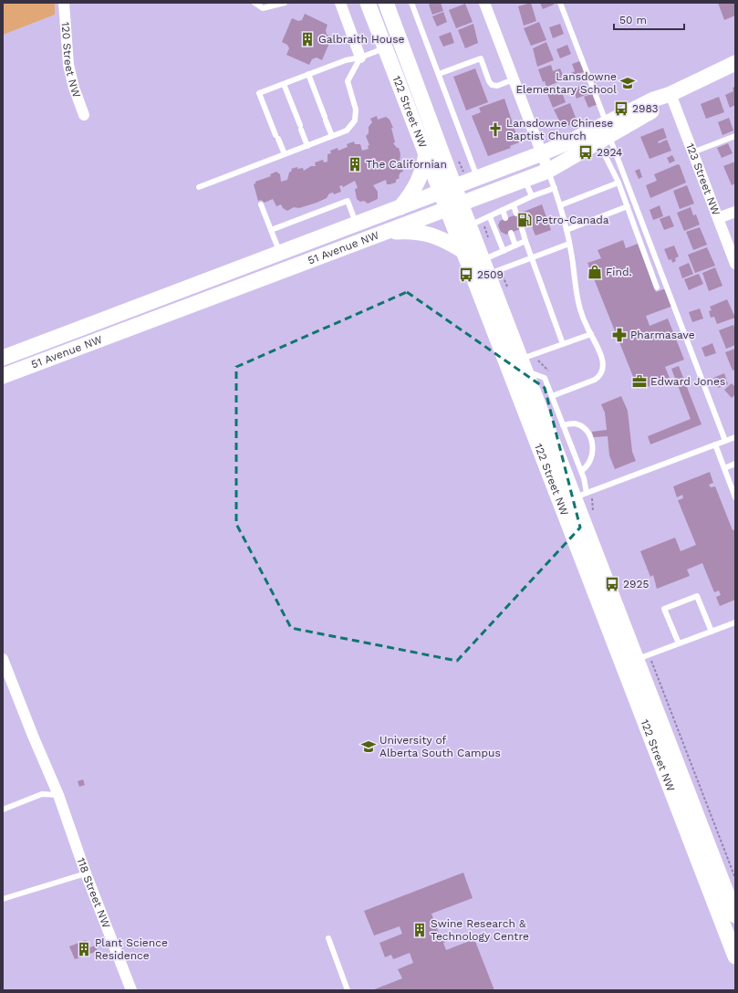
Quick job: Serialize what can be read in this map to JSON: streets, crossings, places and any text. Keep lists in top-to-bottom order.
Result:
{
  "streets": {
    "main road": ["122 Street NW", "51 Avenue NW"],
    "street": ["120 Street NW", "123 Street NW", "118 Street NW"]
  },
  "crossings": [
    ["122 Street NW", "51 Avenue NW"],
    ["123 Street NW", "51 Avenue NW"]
  ],
  "places": {
    "building": [
      "Galbraith House",
      "The Californian",
      "Swine Research & Technology Centre",
      "Plant Science Residence"
    ],
    "school or university": ["Lansdowne Elementary School", "University of Alberta South Campus"],
    "bus stop": [
      "2983",
      "2924",
      "2509",
      "2925"
    ],
    "church": ["Lansdowne Chinese Baptist Church"],
    "fuel station": ["Petro-Canada"],
    "shop": ["Find."],
    "pharmacy": ["Pharmasave"],
    "office": ["Edward Jones"]
  },
  "scale_bar": "50 m"
}
